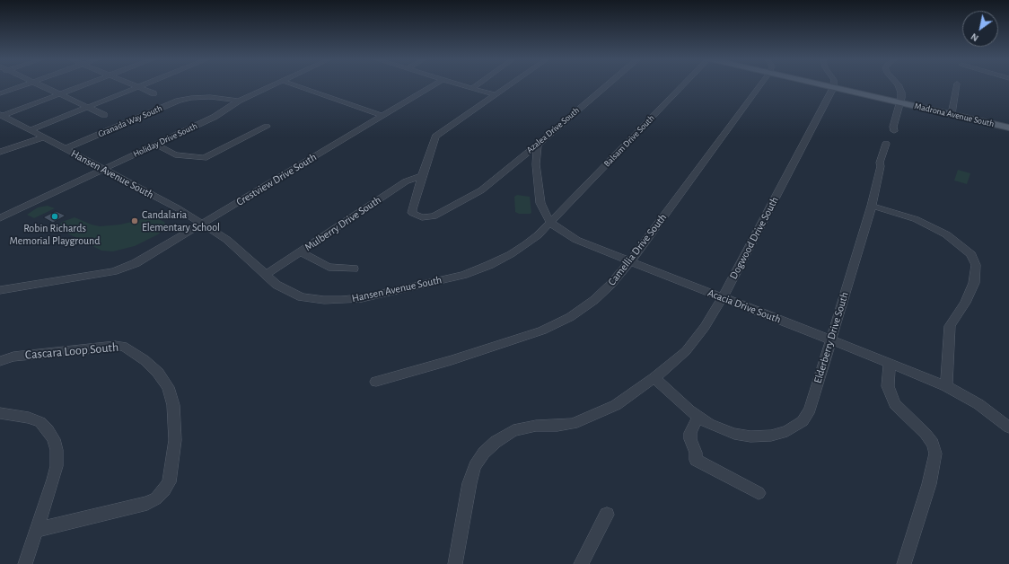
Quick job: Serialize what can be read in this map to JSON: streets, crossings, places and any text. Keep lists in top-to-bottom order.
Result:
{
  "streets": {
    "main road": ["Madrona Avenue South"],
    "street": [
      "Granada Way South",
      "Azalea Drive South",
      "Holiday Drive South",
      "Balsam Drive South",
      "Hansen Avenue South",
      "Crestview Drive South",
      "Mulberry Drive South",
      "Dogwood Drive South",
      "Camellia Drive South",
      "Acacia Drive South",
      "Elderberry Drive South",
      "Cascara Loop South"
    ]
  },
  "crossings": [
    ["Madrona Avenue South", "Dogwood Drive South"],
    ["Granada Way South", "Holiday Drive South"],
    ["Granada Way South", "Hansen Avenue South"],
    ["Azalea Drive South", "Mulberry Drive South"],
    ["Azalea Drive South", "Acacia Drive South"],
    ["Holiday Drive South", "Hansen Avenue South"],
    ["Balsam Drive South", "Hansen Avenue South"],
    ["Balsam Drive South", "Acacia Drive South"],
    ["Hansen Avenue South", "Crestview Drive South"],
    ["Hansen Avenue South", "Mulberry Drive South"],
    ["Hansen Avenue South", "Acacia Drive South"],
    ["Dogwood Drive South", "Acacia Drive South"],
    ["Dogwood Drive South", "Elderberry Drive South"],
    ["Camellia Drive South", "Acacia Drive South"],
    ["Acacia Drive South", "Elderberry Drive South"]
  ],
  "places": ["Robin Richards Memorial Playground", "Candalaria Elementary School"],
  "north": "bottom left"
}
